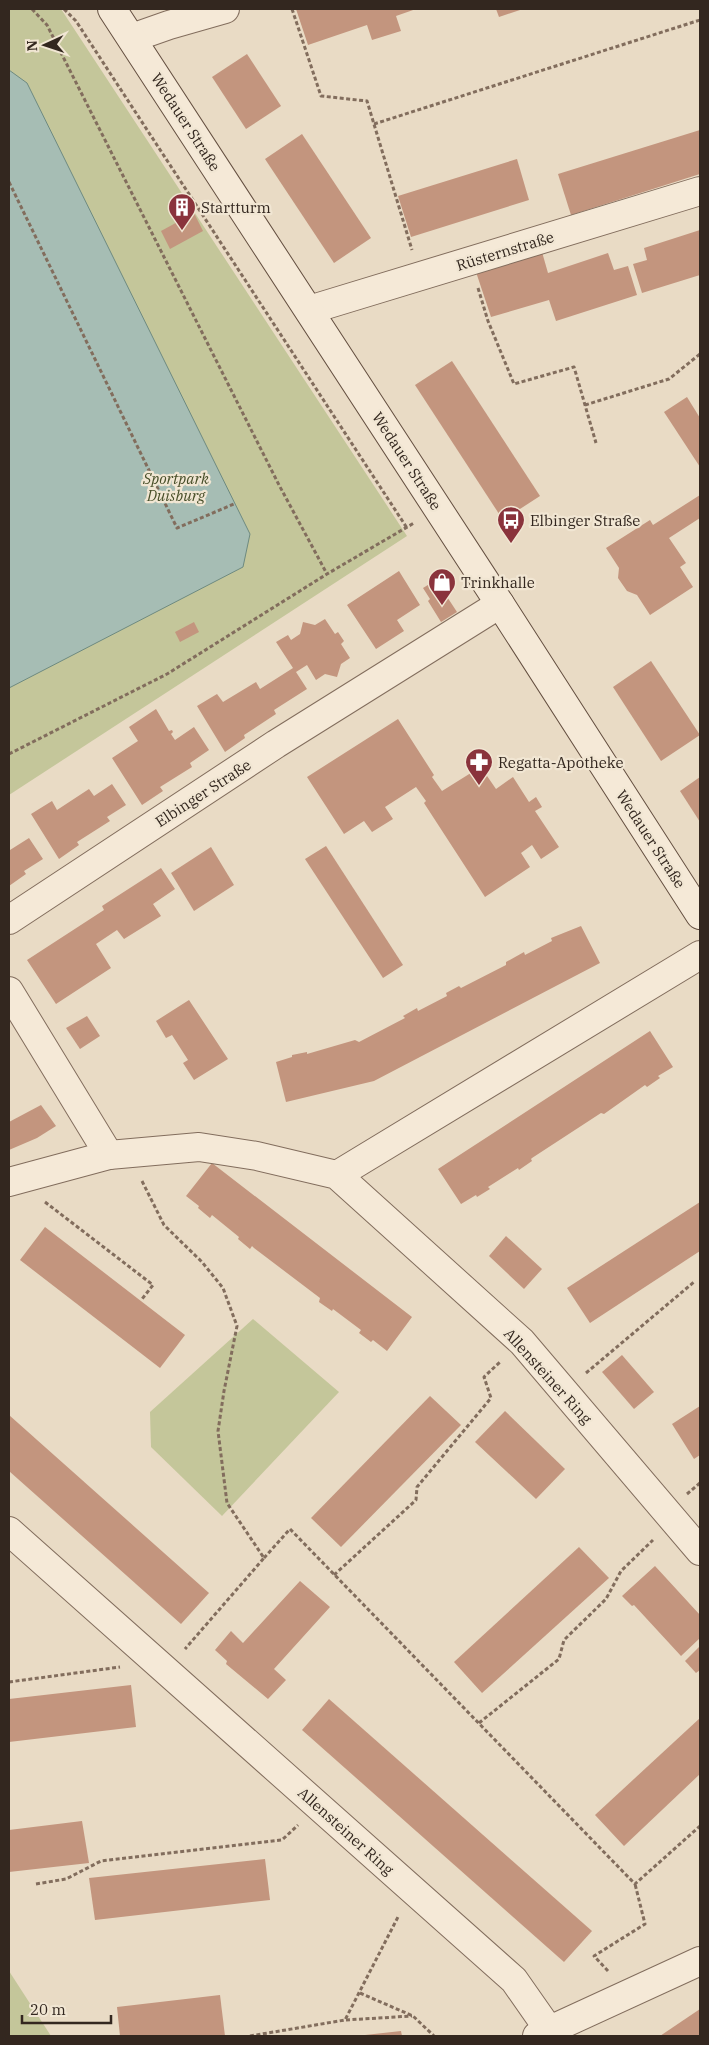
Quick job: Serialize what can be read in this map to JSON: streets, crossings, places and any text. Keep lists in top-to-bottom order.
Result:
{
  "streets": {
    "street": [
      "Wedauer Straße",
      "Rüsternstraße",
      "Elbinger Straße",
      "Allensteiner Ring"
    ]
  },
  "crossings": [
    ["Wedauer Straße", "Rüsternstraße"],
    ["Wedauer Straße", "Elbinger Straße"]
  ],
  "parks": ["Sportpark Duisburg"],
  "places": {
    "building": ["Startturm"],
    "bus stop": ["Elbinger Straße"],
    "shop": ["Trinkhalle"],
    "pharmacy": ["Regatta-Apotheke"]
  },
  "scale_bar": "20 m",
  "north": "left"
}
